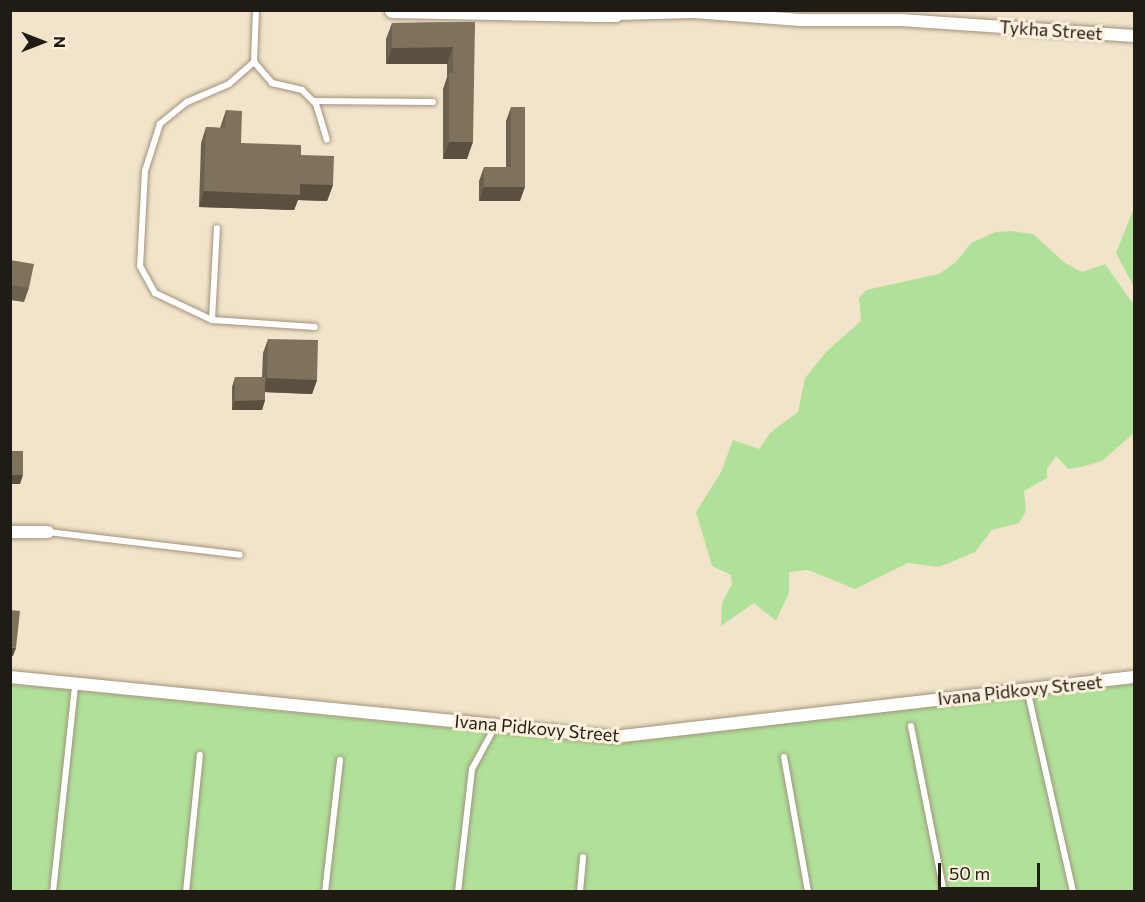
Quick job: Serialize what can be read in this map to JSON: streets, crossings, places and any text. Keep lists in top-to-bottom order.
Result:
{
  "streets": {
    "street": ["Tykha Street", "Ivana Pidkovy Street"]
  },
  "scale_bar": "50 m",
  "north": "right"
}
